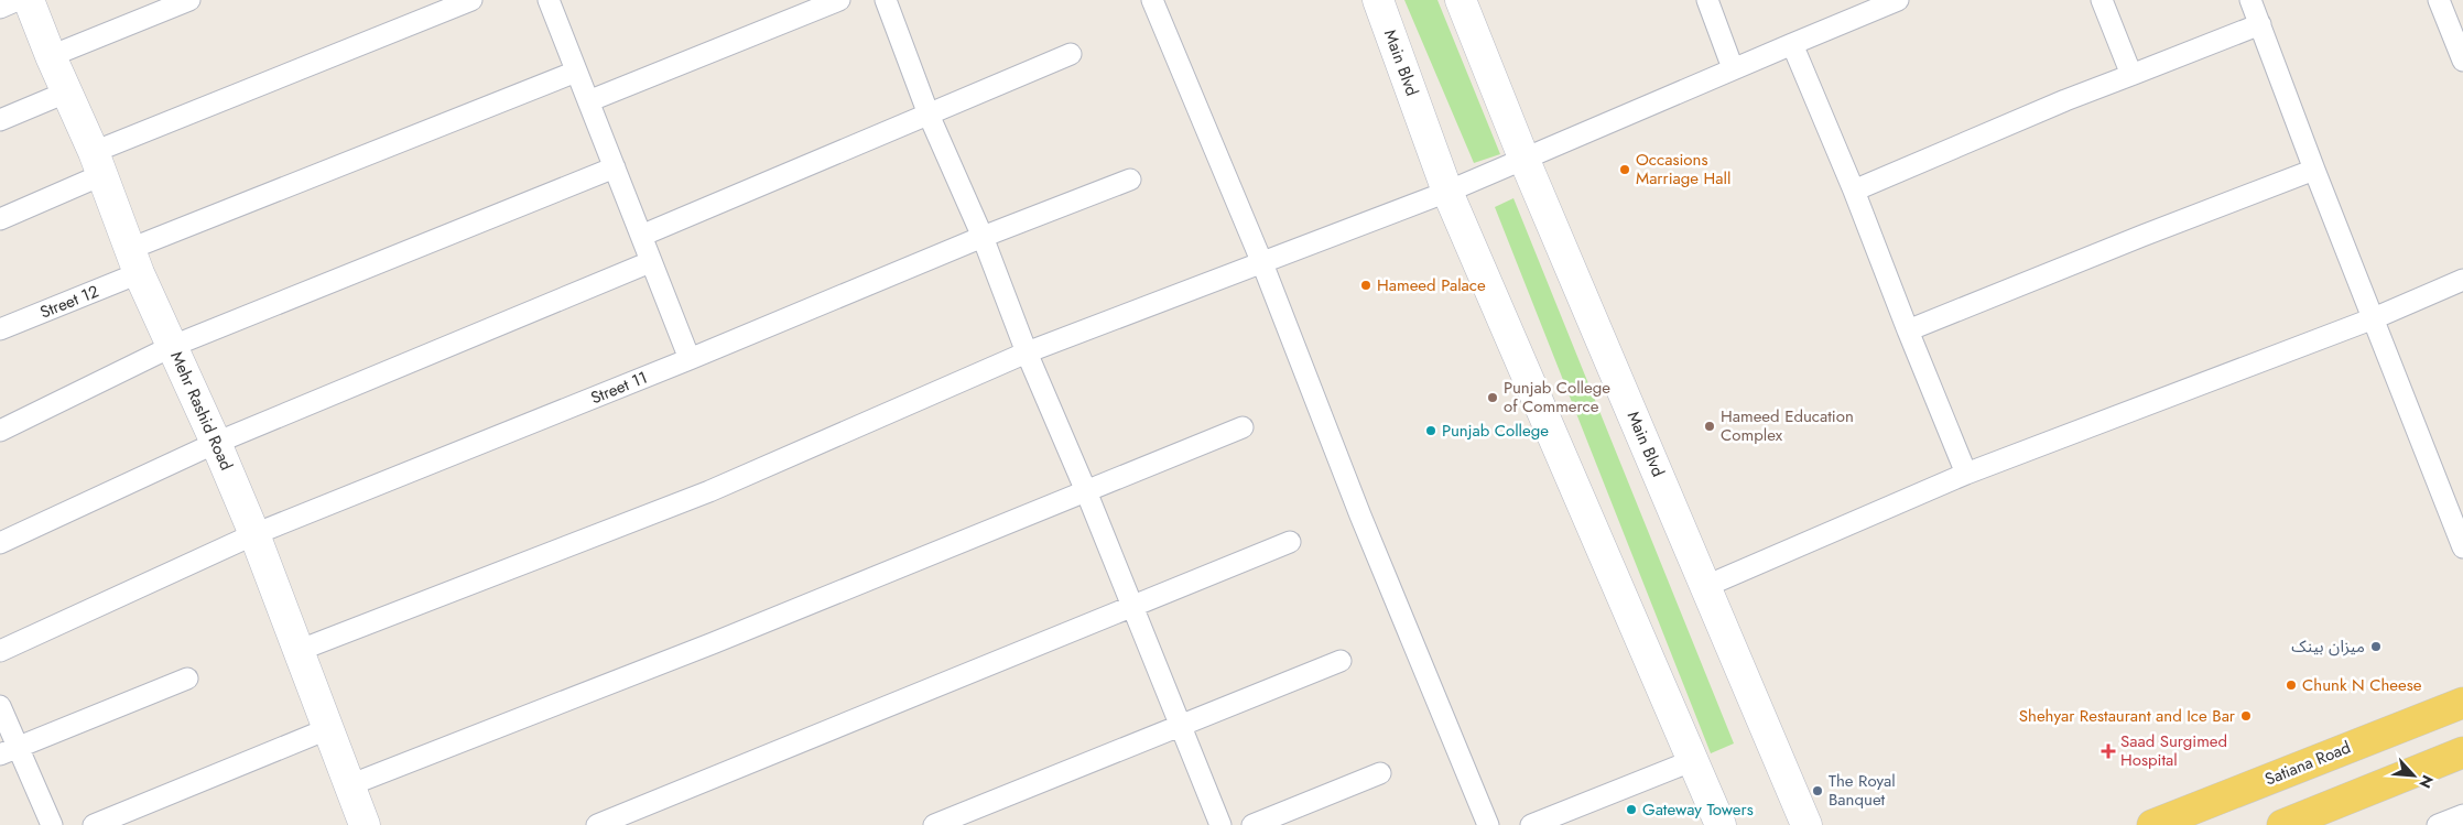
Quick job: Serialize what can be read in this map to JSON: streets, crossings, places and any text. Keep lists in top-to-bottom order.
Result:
{
  "streets": {
    "main road": ["Main Blvd", "Mehr Rashid Road", "Satiana Road"],
    "street": ["Street 12", "Street 11"]
  },
  "crossings": [
    ["Street 12", "Mehr Rashid Road"],
    ["Street 11", "Mehr Rashid Road"]
  ],
  "places": {
    "other": [
      "Occasions Marriage Hall",
      "Hameed Palace",
      "Punjab College of Commerce",
      "Hameed Education Complex",
      "Punjab College",
      "میزان بینک",
      "Chunk N Cheese",
      "Shehyar Restaurant and Ice Bar",
      "The Royal Banquet",
      "Gateway Towers"
    ],
    "health": ["Saad Surgimed Hospital"]
  },
  "north": "bottom right"
}
